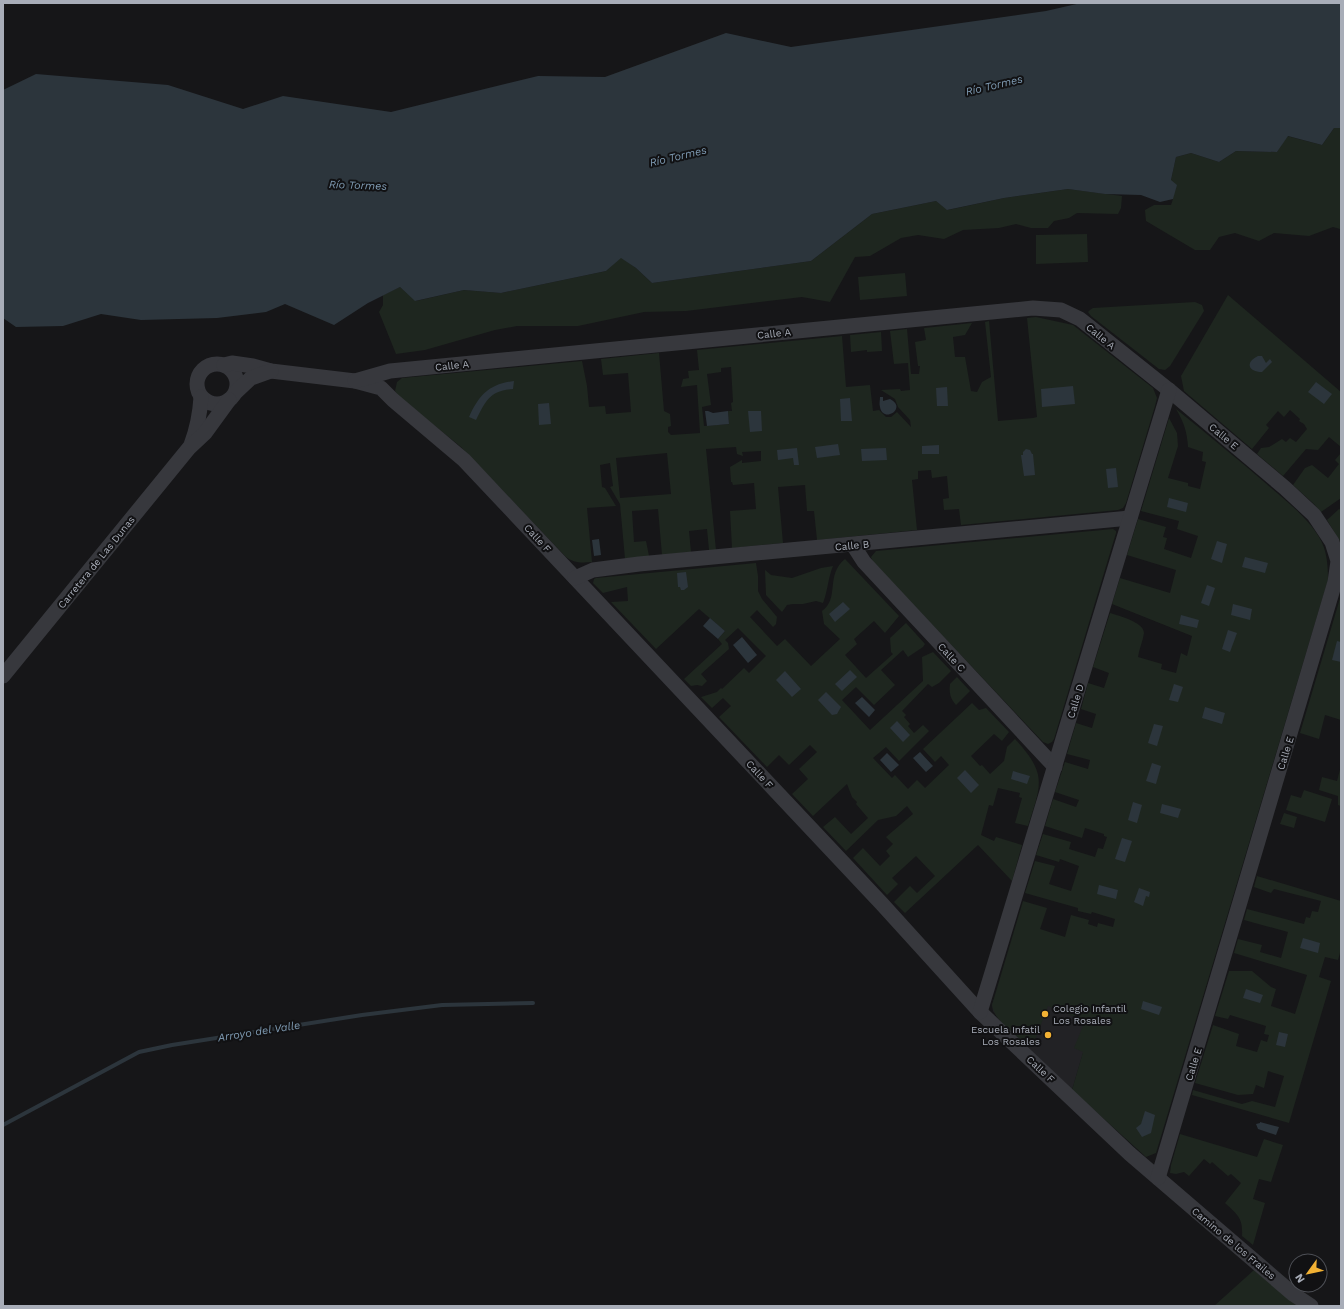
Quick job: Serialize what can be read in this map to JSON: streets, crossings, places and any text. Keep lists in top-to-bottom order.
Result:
{
  "streets": {
    "street": [
      "Calle A",
      "Calle E",
      "Calle F",
      "Calle B",
      "Carretera de Las Dunas",
      "Calle C",
      "Calle D",
      "Camino de los Frailes"
    ]
  },
  "crossings": [
    ["Calle A", "Calle E"],
    ["Calle A", "Calle F"],
    ["Calle A", "Carretera de Las Dunas"],
    ["Calle A", "Calle D"],
    ["Calle E", "Calle F"],
    ["Calle E", "Calle D"],
    ["Calle E", "Camino de los Frailes"],
    ["Calle F", "Calle B"],
    ["Calle F", "Carretera de Las Dunas"],
    ["Calle F", "Calle D"],
    ["Calle F", "Camino de los Frailes"],
    ["Calle B", "Calle C"],
    ["Calle B", "Calle D"],
    ["Calle C", "Calle D"]
  ],
  "water": ["Río Tormes", "Arroyo del Valle"],
  "places": ["Colegio Infantil Los Rosales", "Escuela Infatil Los Rosales"],
  "north": "bottom left"
}
